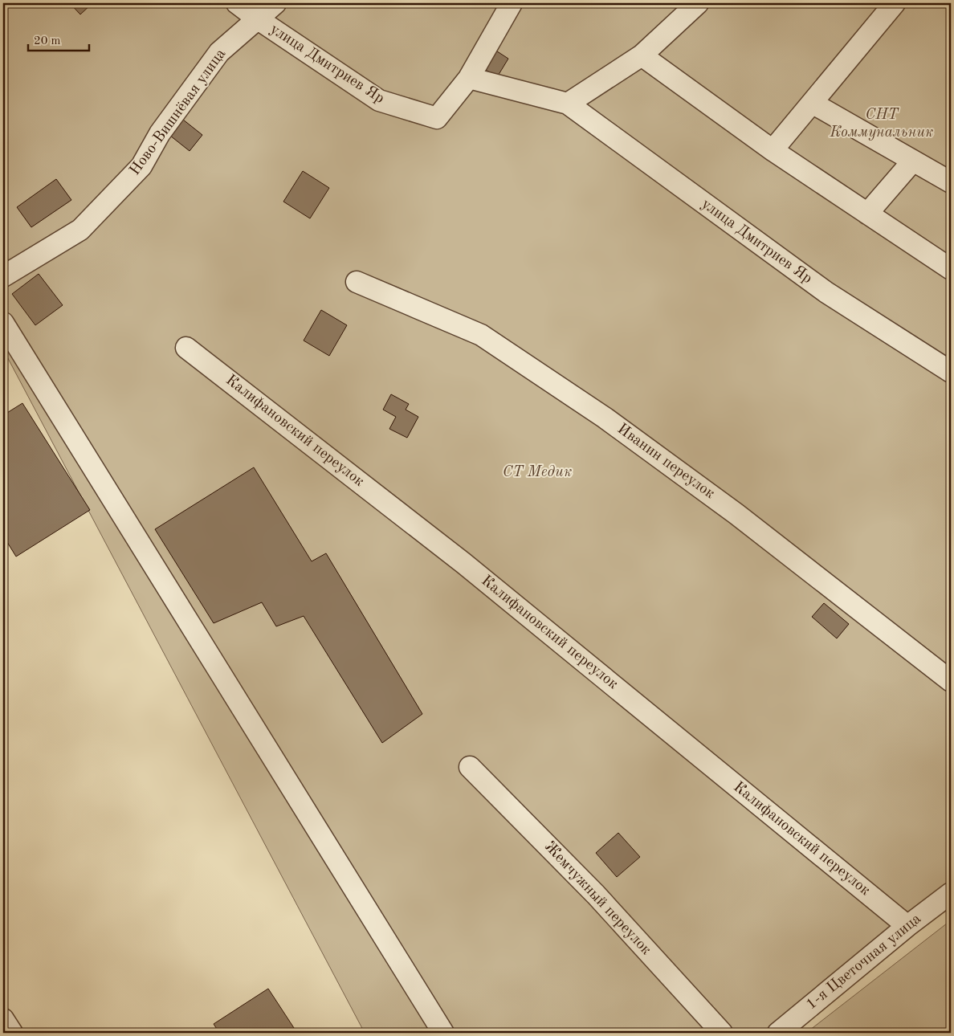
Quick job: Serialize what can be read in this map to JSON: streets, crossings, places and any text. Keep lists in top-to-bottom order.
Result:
{
  "streets": {
    "street": [
      "улица Дмитриев Яр",
      "Ново-Вишнёвая улица",
      "Калифановский переулок",
      "Иванин переулок",
      "Жемчужный переулок",
      "1-я Цветочная улица"
    ]
  },
  "crossings": [
    ["улица Дмитриев Яр", "Ново-Вишнёвая улица"],
    ["Калифановский переулок", "1-я Цветочная улица"]
  ],
  "parks": ["СНТ Коммунальник", "СТ Медик"],
  "scale_bar": "20 m"
}
